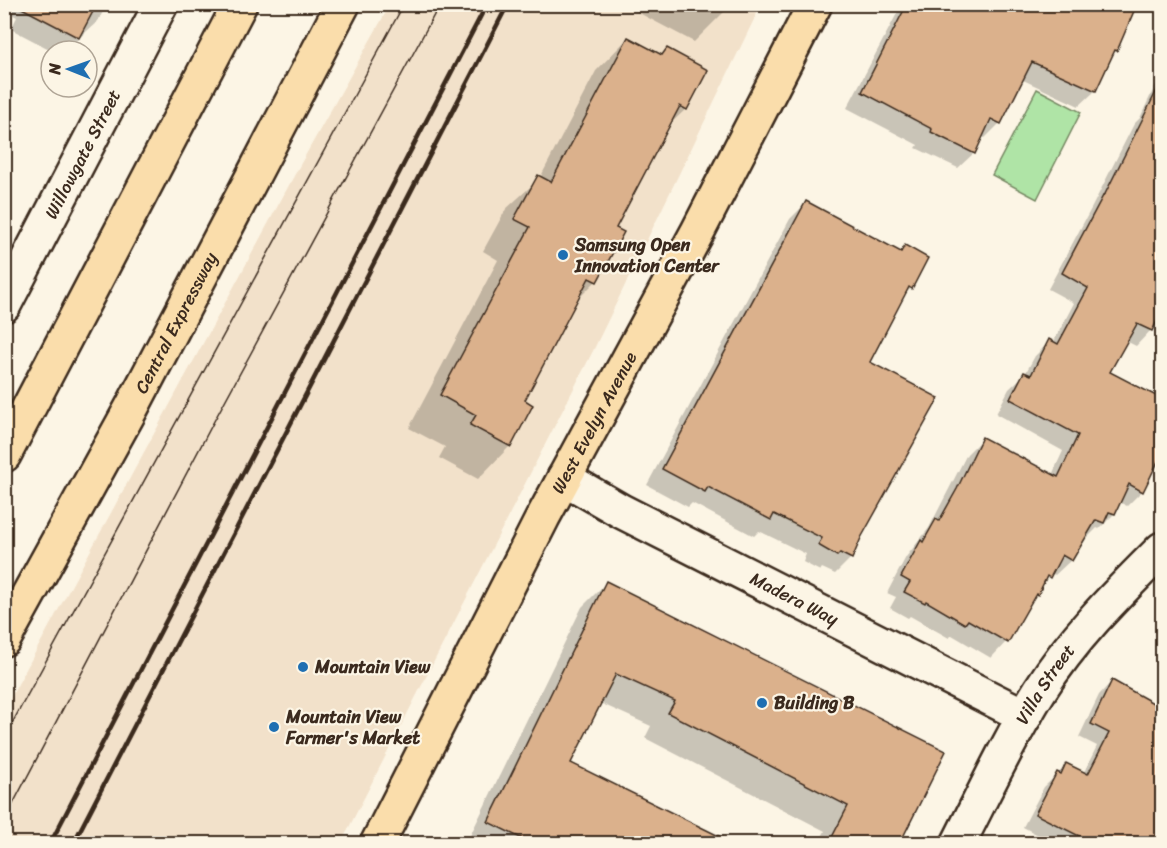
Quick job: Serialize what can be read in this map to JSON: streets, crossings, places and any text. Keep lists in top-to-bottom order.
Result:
{
  "streets": {
    "main road": ["Central Expressway", "West Evelyn Avenue"],
    "street": ["Willowgate Street", "Madera Way", "Villa Street"]
  },
  "crossings": [
    ["West Evelyn Avenue", "Madera Way"],
    ["Madera Way", "Villa Street"]
  ],
  "places": [
    "Samsung Open Innovation Center",
    "Mountain View",
    "Building B",
    "Mountain View Farmer's Market"
  ],
  "north": "left"
}
